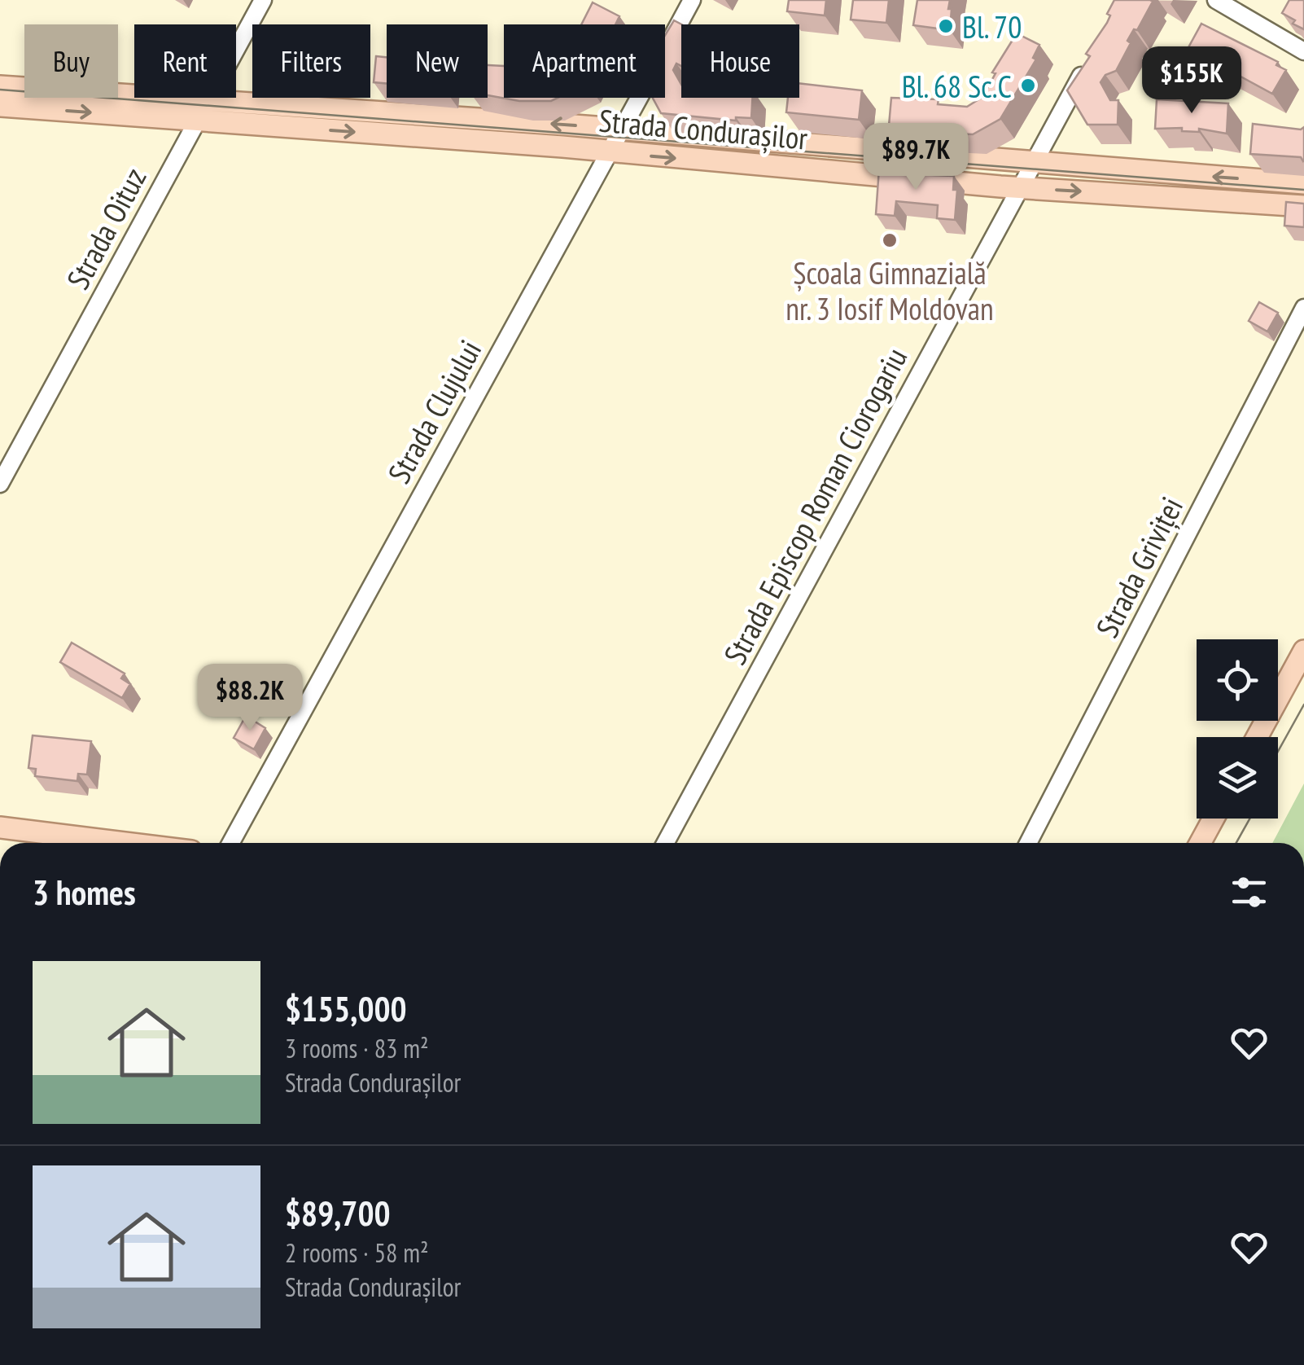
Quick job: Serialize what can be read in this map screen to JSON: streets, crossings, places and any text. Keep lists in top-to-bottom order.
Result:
{
  "streets": {
    "main road": ["Strada Condurașilor"],
    "street": [
      "Strada Oituz",
      "Strada Clujului",
      "Strada Episcop Roman Ciorogariu",
      "Strada Griviței"
    ]
  },
  "crossings": [
    ["Strada Condurașilor", "Strada Oituz"],
    ["Strada Condurașilor", "Strada Clujului"],
    ["Strada Condurașilor", "Strada Episcop Roman Ciorogariu"]
  ],
  "places": ["Bl. 70", "Bl. 68 Sc.C", "Școala Gimnazială nr. 3 Iosif Moldovan"],
  "page": {
    "chip": [
      "Buy",
      "Rent",
      "Filters",
      "New",
      "Apartment",
      "House"
    ],
    "price": ["$155K", "$89.7K", "$88.2K"],
    "heading": "3 homes",
    "list": [
      {
        "name": "$155,000",
        "note": "3 rooms · 83 m² · Strada Condurașilor"
      },
      {
        "name": "$89,700",
        "note": "2 rooms · 58 m² · Strada Condurașilor"
      }
    ]
  }
}
